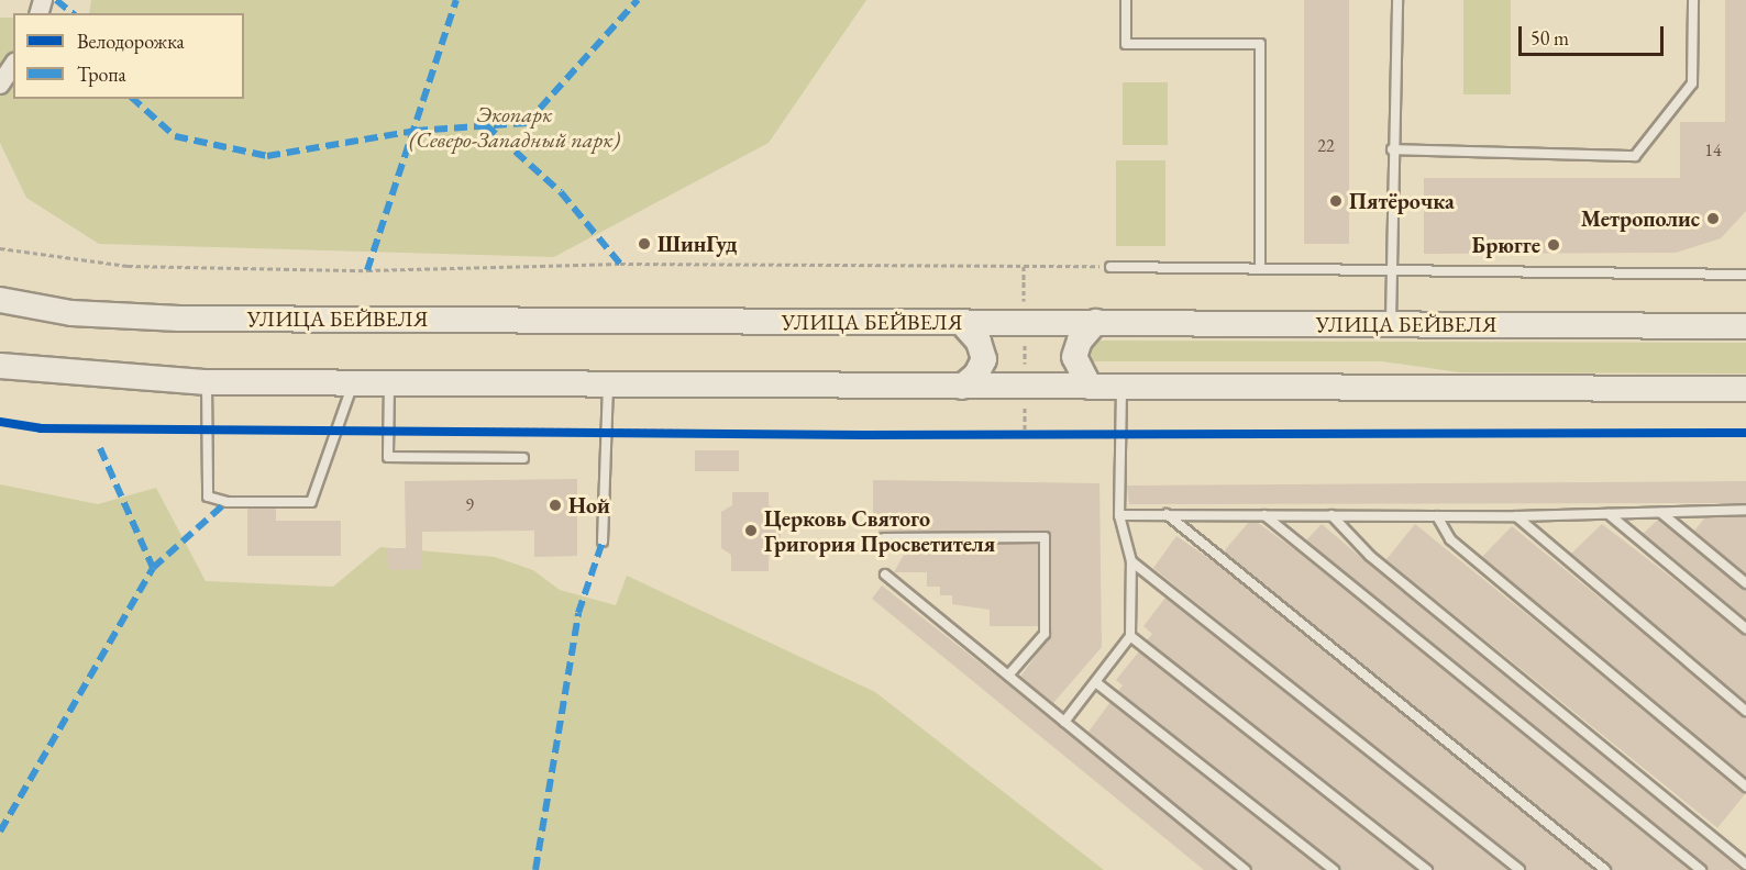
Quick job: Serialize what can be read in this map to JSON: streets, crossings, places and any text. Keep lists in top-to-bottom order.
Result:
{
  "streets": {
    "main road": ["УЛИЦА БЕЙВЕЛЯ"]
  },
  "parks": ["Экопарк (Северо-Западный парк)"],
  "places": [
    "Пятёрочка",
    "Метрополис",
    "ШинГуд",
    "Брюгге",
    "Ной",
    "Церковь Святого Григория Просветителя"
  ],
  "house_numbers": ["22", "14", "9"],
  "legend": ["Велодорожка", "Тропа"],
  "scale_bar": "50 m"
}
